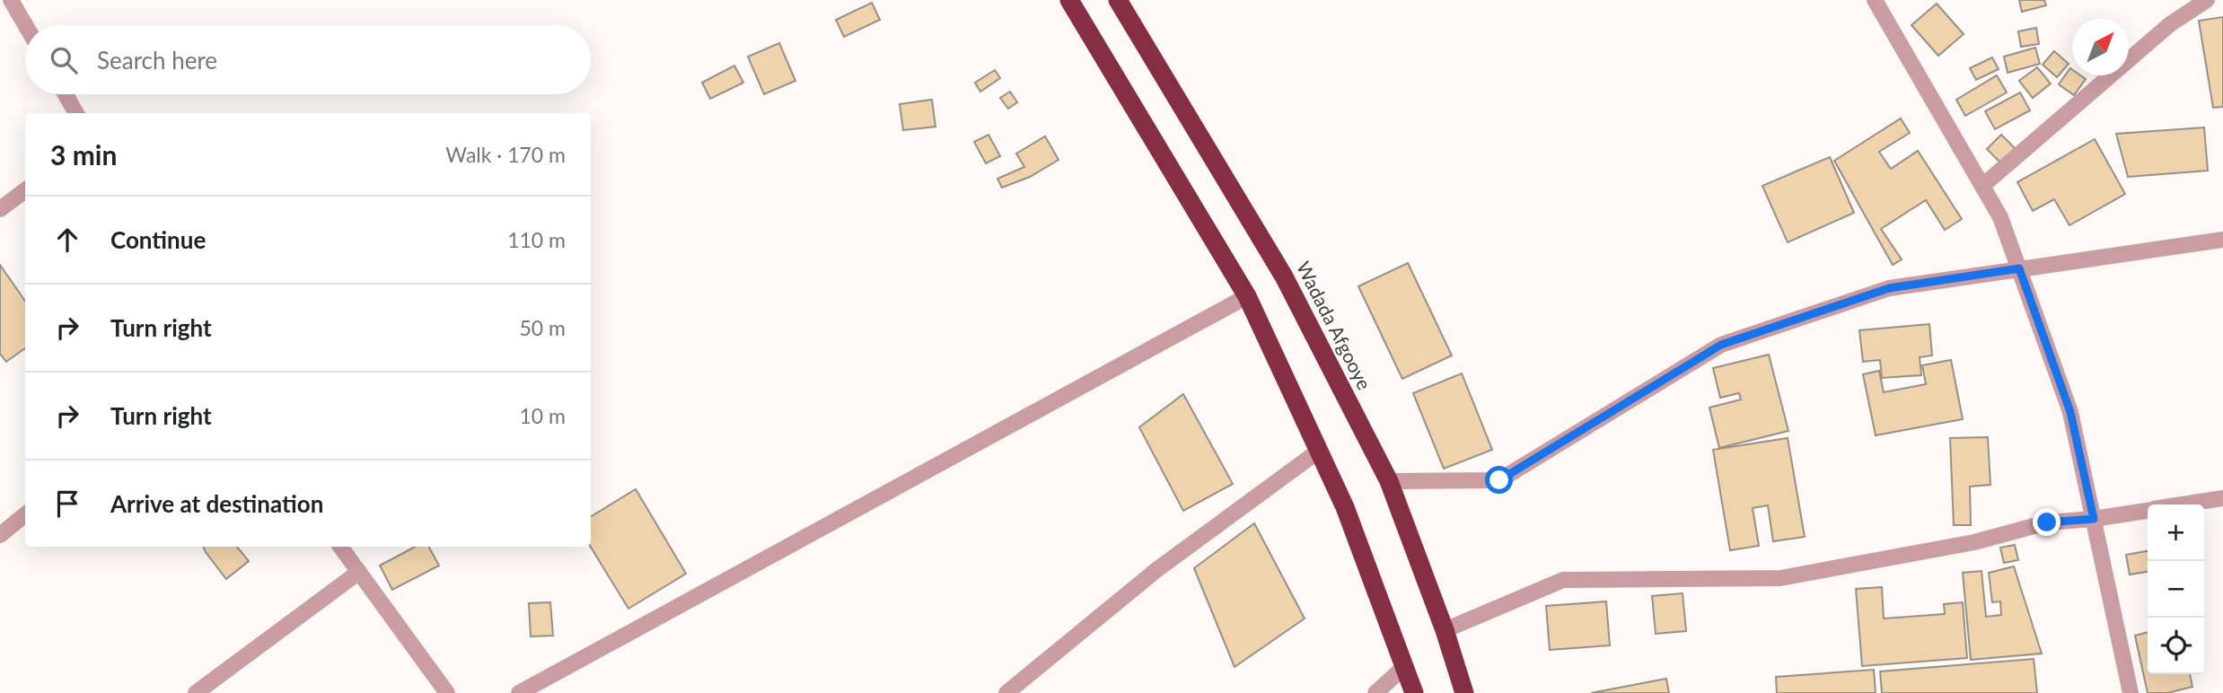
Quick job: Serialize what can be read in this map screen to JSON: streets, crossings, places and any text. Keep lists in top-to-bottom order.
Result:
{
  "streets": {
    "highway": ["Wadada Afgooye"]
  },
  "north": "top right",
  "page": {
    "search": "Search here",
    "heading": ["3 min", "Walk · 170 m"],
    "list": [
      ["Continue", "110 m"],
      ["Turn right", "50 m"],
      ["Turn right", "10 m"],
      "Arrive at destination"
    ],
    "map_buttons": ["+", "−"]
  }
}
